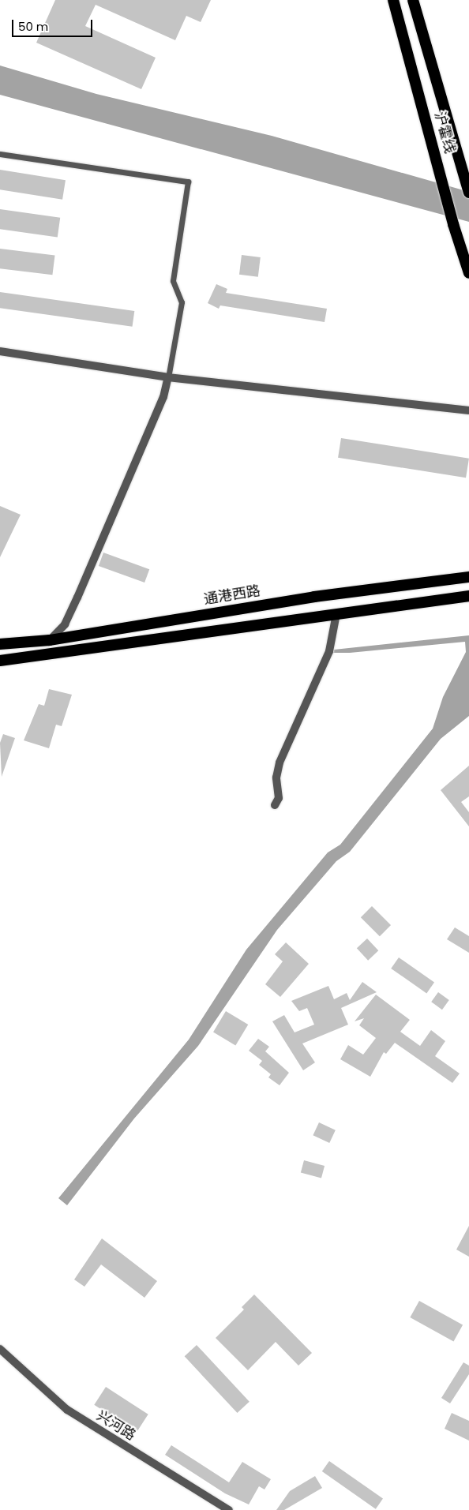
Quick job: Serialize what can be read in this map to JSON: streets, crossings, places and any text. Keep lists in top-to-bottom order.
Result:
{
  "streets": {
    "highway": ["沪霍线", "通港西路"],
    "street": ["兴河路"]
  },
  "scale_bar": "50 m"
}
